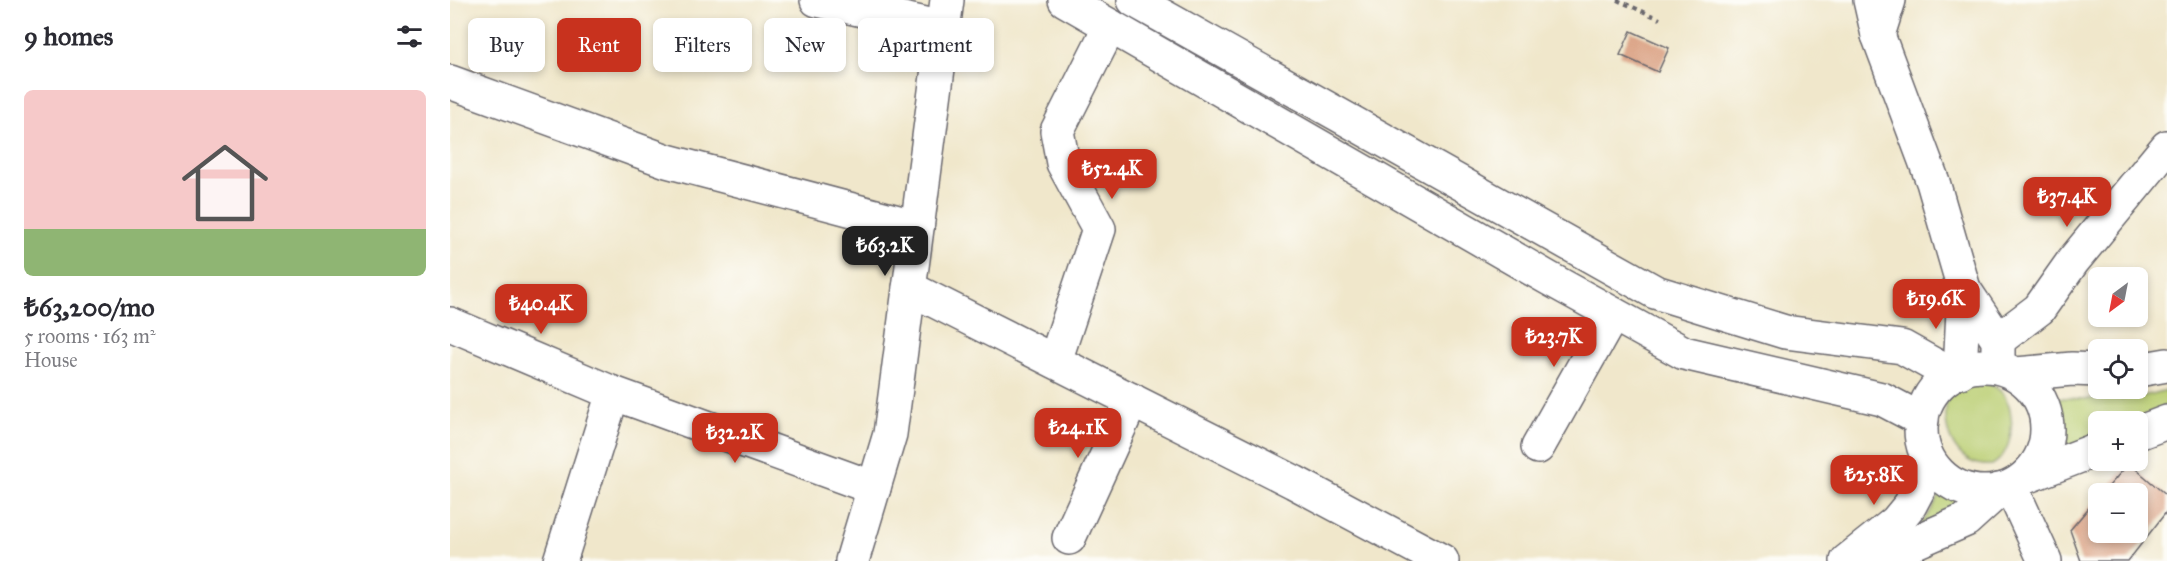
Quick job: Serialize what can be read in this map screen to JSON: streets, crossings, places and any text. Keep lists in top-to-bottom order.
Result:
{
  "north": "bottom left",
  "page": {
    "heading": "9 homes",
    "chip": [
      "Buy",
      "Rent",
      "Filters",
      "New",
      "Apartment"
    ],
    "list": [
      {
        "name": "₺63,200/mo",
        "note": "5 rooms · 163 m² · House"
      }
    ],
    "price": [
      "₺52.4K",
      "₺37.4K",
      "₺63.2K",
      "₺19.6K",
      "₺40.4K",
      "₺23.7K",
      "₺24.1K",
      "₺32.2K",
      "₺25.8K"
    ],
    "map_buttons": ["+", "−"]
  }
}
